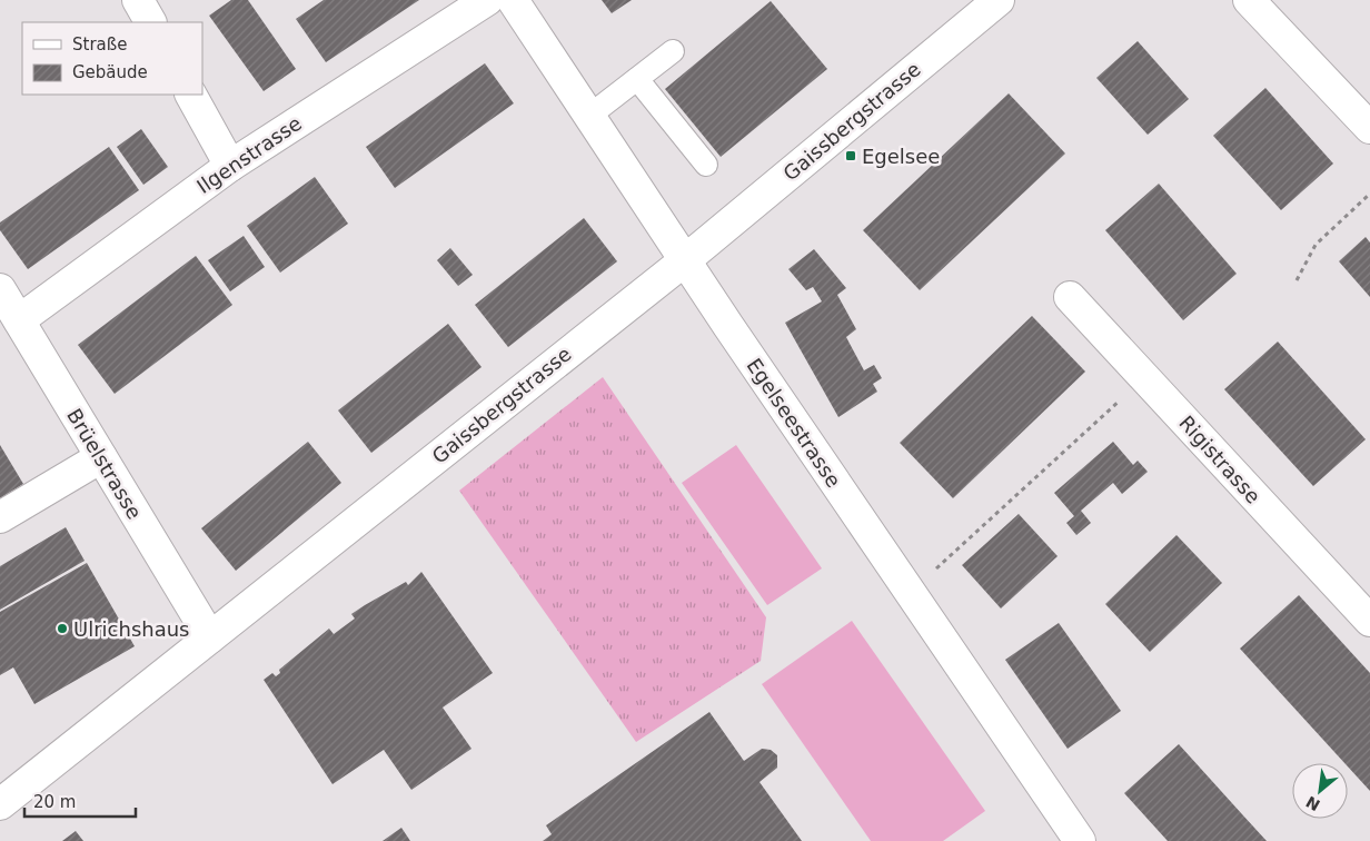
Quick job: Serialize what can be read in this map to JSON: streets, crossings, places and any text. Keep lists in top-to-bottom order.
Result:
{
  "streets": {
    "street": [
      "Gaissbergstrasse",
      "Ilgenstrasse",
      "Egelseestrasse",
      "Rigistrasse",
      "Brüelstrasse"
    ]
  },
  "crossings": [
    ["Gaissbergstrasse", "Egelseestrasse"],
    ["Gaissbergstrasse", "Brüelstrasse"],
    ["Ilgenstrasse", "Brüelstrasse"]
  ],
  "places": {
    "transit": ["Egelsee"],
    "other": ["Ulrichshaus"]
  },
  "legend": ["Straße", "Gebäude"],
  "scale_bar": "20 m",
  "north": "bottom left"
}
